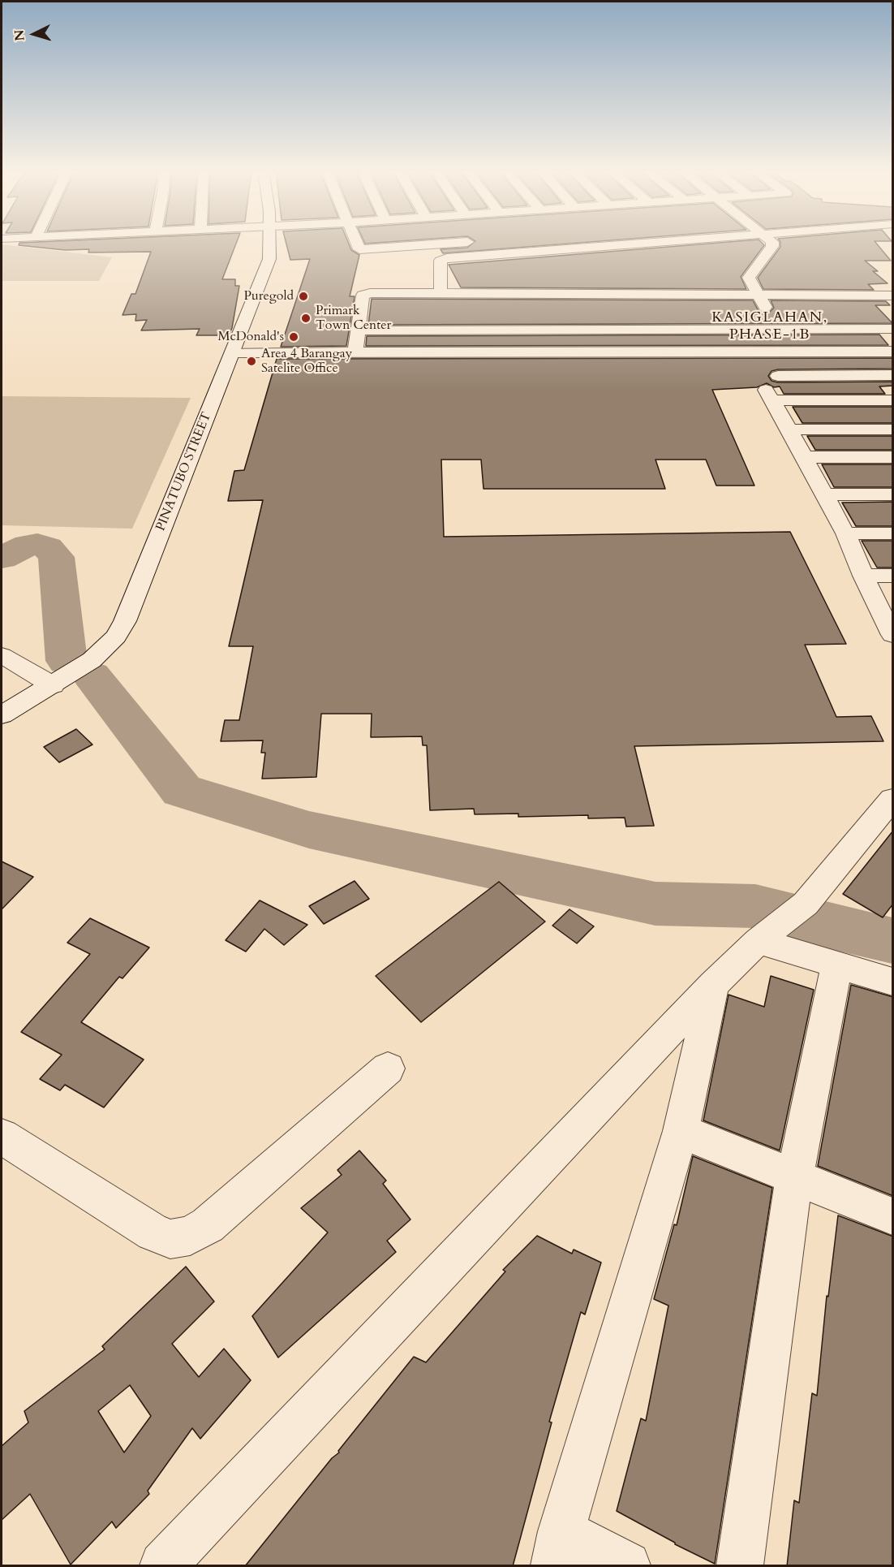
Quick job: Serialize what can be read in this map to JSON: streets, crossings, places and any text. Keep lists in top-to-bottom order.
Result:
{
  "streets": {
    "street": ["PINATUBO STREET"]
  },
  "districts": ["KASIGLAHAN, PHASE-1B"],
  "places": [
    "Puregold",
    "Primark Town Center",
    "McDonald's",
    "Area 4 Barangay Satelite Office"
  ],
  "north": "left"
}
